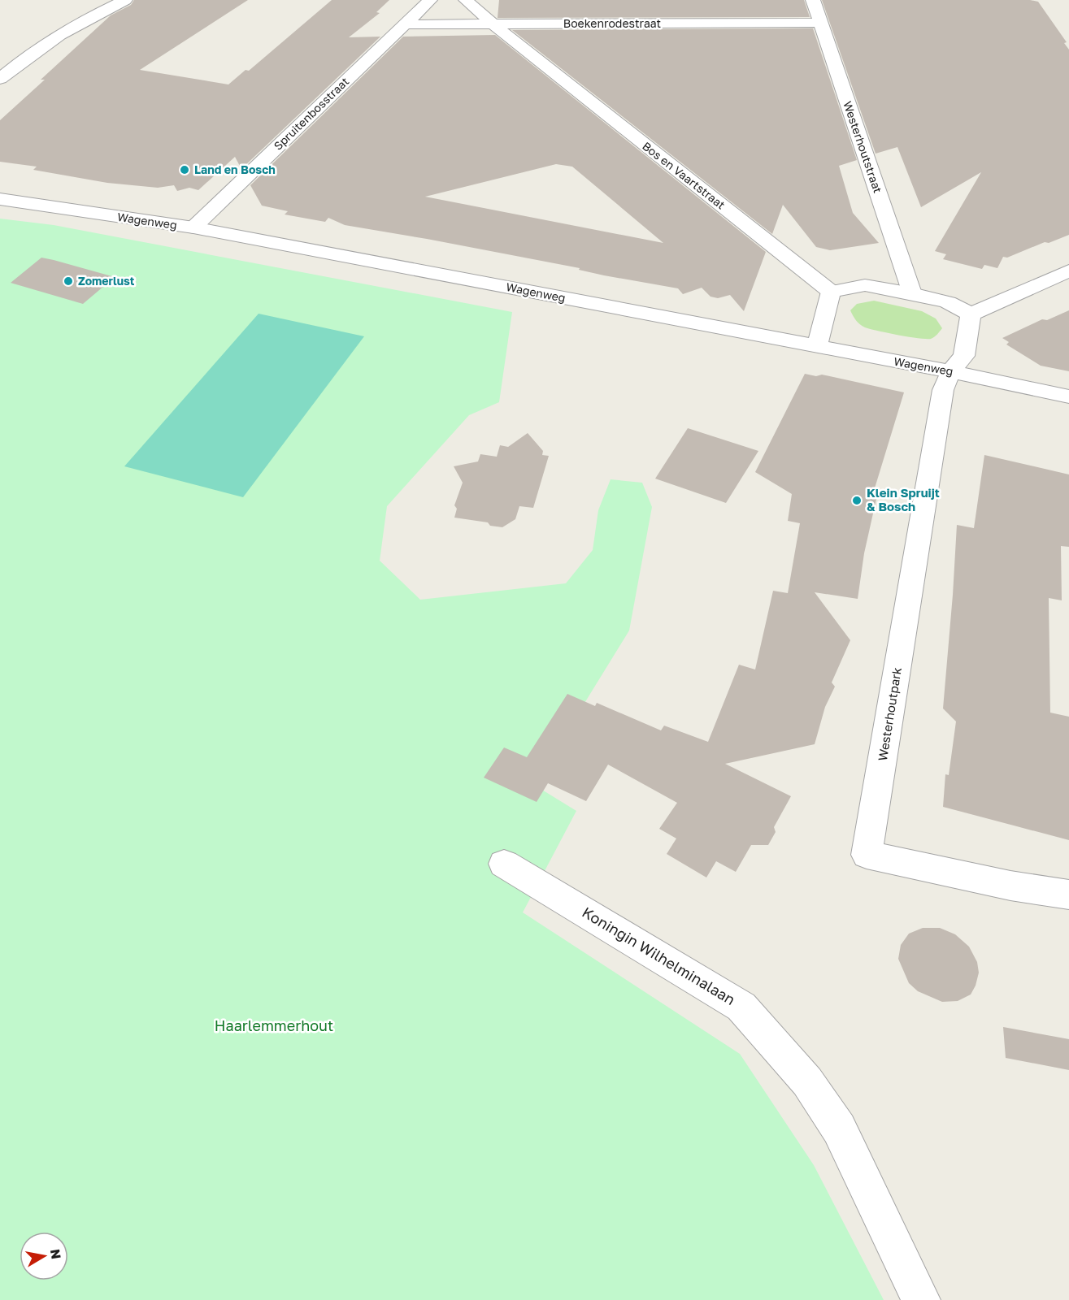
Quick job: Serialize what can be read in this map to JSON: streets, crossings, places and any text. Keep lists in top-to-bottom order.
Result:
{
  "streets": {
    "street": [
      "Boekenrodestraat",
      "Spruitenbosstraat",
      "Westerhoutstraat",
      "Bos en Vaartstraat",
      "Wagenweg",
      "Westerhoutpark",
      "Koningin Wilhelminalaan"
    ]
  },
  "crossings": [
    ["Boekenrodestraat", "Spruitenbosstraat"],
    ["Boekenrodestraat", "Westerhoutstraat"],
    ["Boekenrodestraat", "Bos en Vaartstraat"],
    ["Spruitenbosstraat", "Wagenweg"],
    ["Wagenweg", "Westerhoutpark"]
  ],
  "parks": ["Haarlemmerhout"],
  "places": ["Land en Bosch", "Zomerlust", "Klein Spruijt & Bosch"],
  "north": "right"
}
